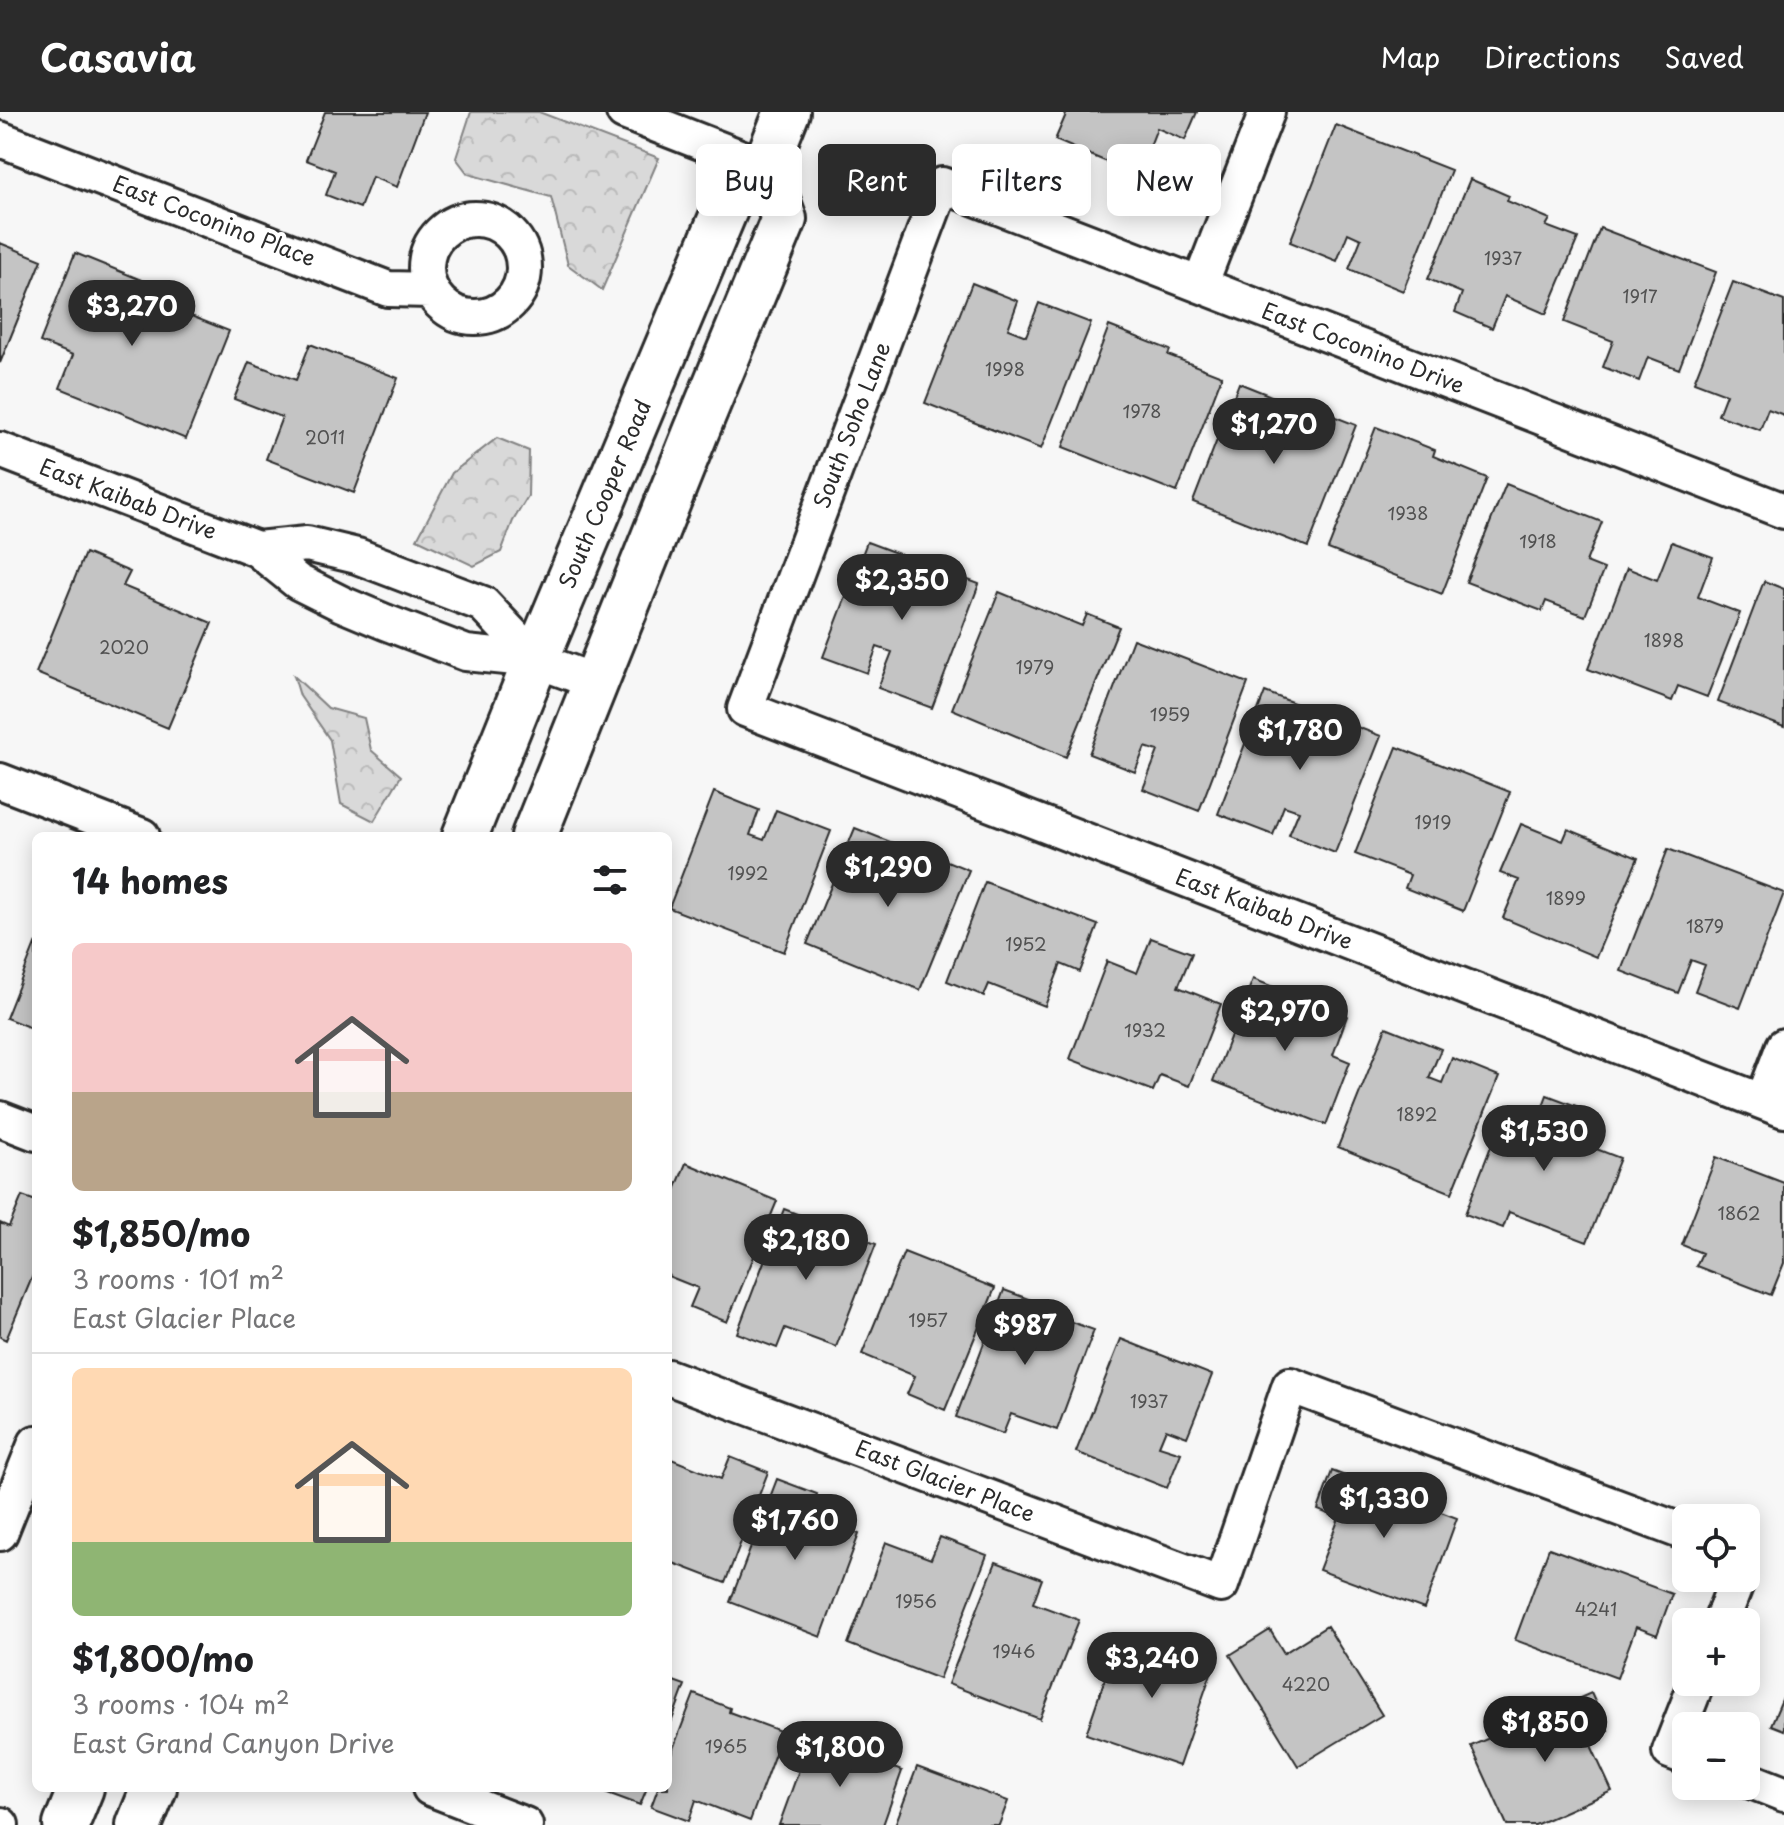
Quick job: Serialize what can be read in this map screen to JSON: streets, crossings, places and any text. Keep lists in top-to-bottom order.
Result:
{
  "streets": {
    "main road": ["South Cooper Road"],
    "street": [
      "East Coconino Place",
      "East Coconino Drive",
      "South Soho Lane",
      "East Kaibab Drive",
      "East Glacier Place"
    ]
  },
  "crossings": [
    ["East Coconino Drive", "South Soho Lane"],
    ["South Soho Lane", "East Kaibab Drive"]
  ],
  "house_numbers": [
    "1937",
    "1917",
    "1998",
    "1978",
    "2011",
    "1938",
    "1918",
    "1898",
    "2020",
    "1979",
    "1959",
    "1919",
    "1992",
    "1899",
    "1879",
    "1952",
    "1932",
    "1892",
    "1862",
    "1957",
    "1937",
    "1956",
    "4241",
    "1946",
    "4220",
    "1965"
  ],
  "page": {
    "header": "Casavia",
    "nav": ["Map", "Directions", "Saved"],
    "chip": [
      "Buy",
      "Rent",
      "Filters",
      "New"
    ],
    "price": [
      "$3,270",
      "$1,270",
      "$2,350",
      "$1,780",
      "$1,290",
      "$2,970",
      "$1,530",
      "$2,180",
      "$987",
      "$1,330",
      "$1,760",
      "$3,240",
      "$1,850",
      "$1,800"
    ],
    "heading": "14 homes",
    "list": [
      {
        "name": "$1,850/mo",
        "note": "3 rooms · 101 m² · East Glacier Place"
      },
      {
        "name": "$1,800/mo",
        "note": "3 rooms · 104 m² · East Grand Canyon Drive"
      }
    ],
    "map_buttons": ["+", "−"]
  }
}
